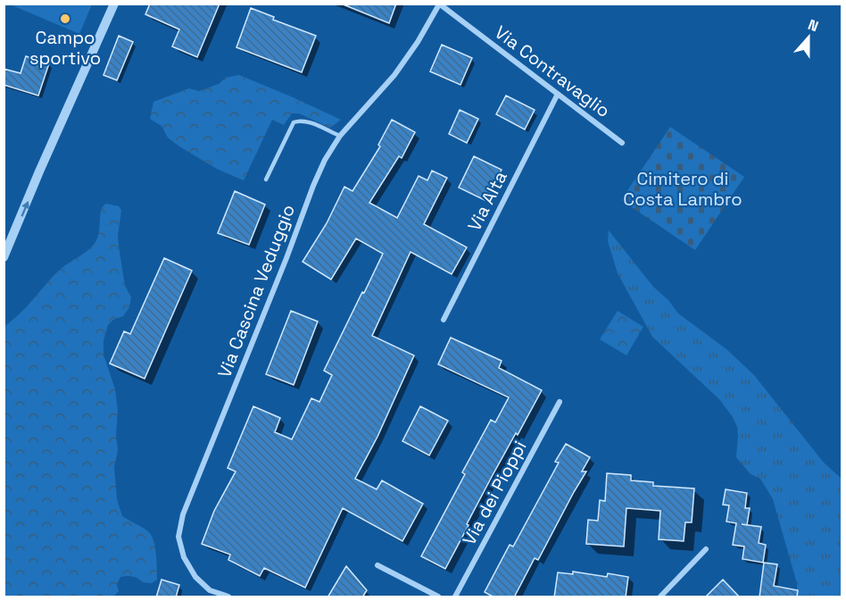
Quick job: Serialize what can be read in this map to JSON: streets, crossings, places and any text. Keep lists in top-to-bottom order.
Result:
{
  "streets": {
    "street": [
      "Via Contravaglio",
      "Via Alta",
      "Via Cascina Veduggio",
      "Via dei Pioppi"
    ]
  },
  "crossings": [
    ["Via Contravaglio", "Via Alta"],
    ["Via Contravaglio", "Via Cascina Veduggio"]
  ],
  "parks": ["Cimitero di Costa Lambro"],
  "places": ["Campo sportivo"],
  "north": "top"
}
